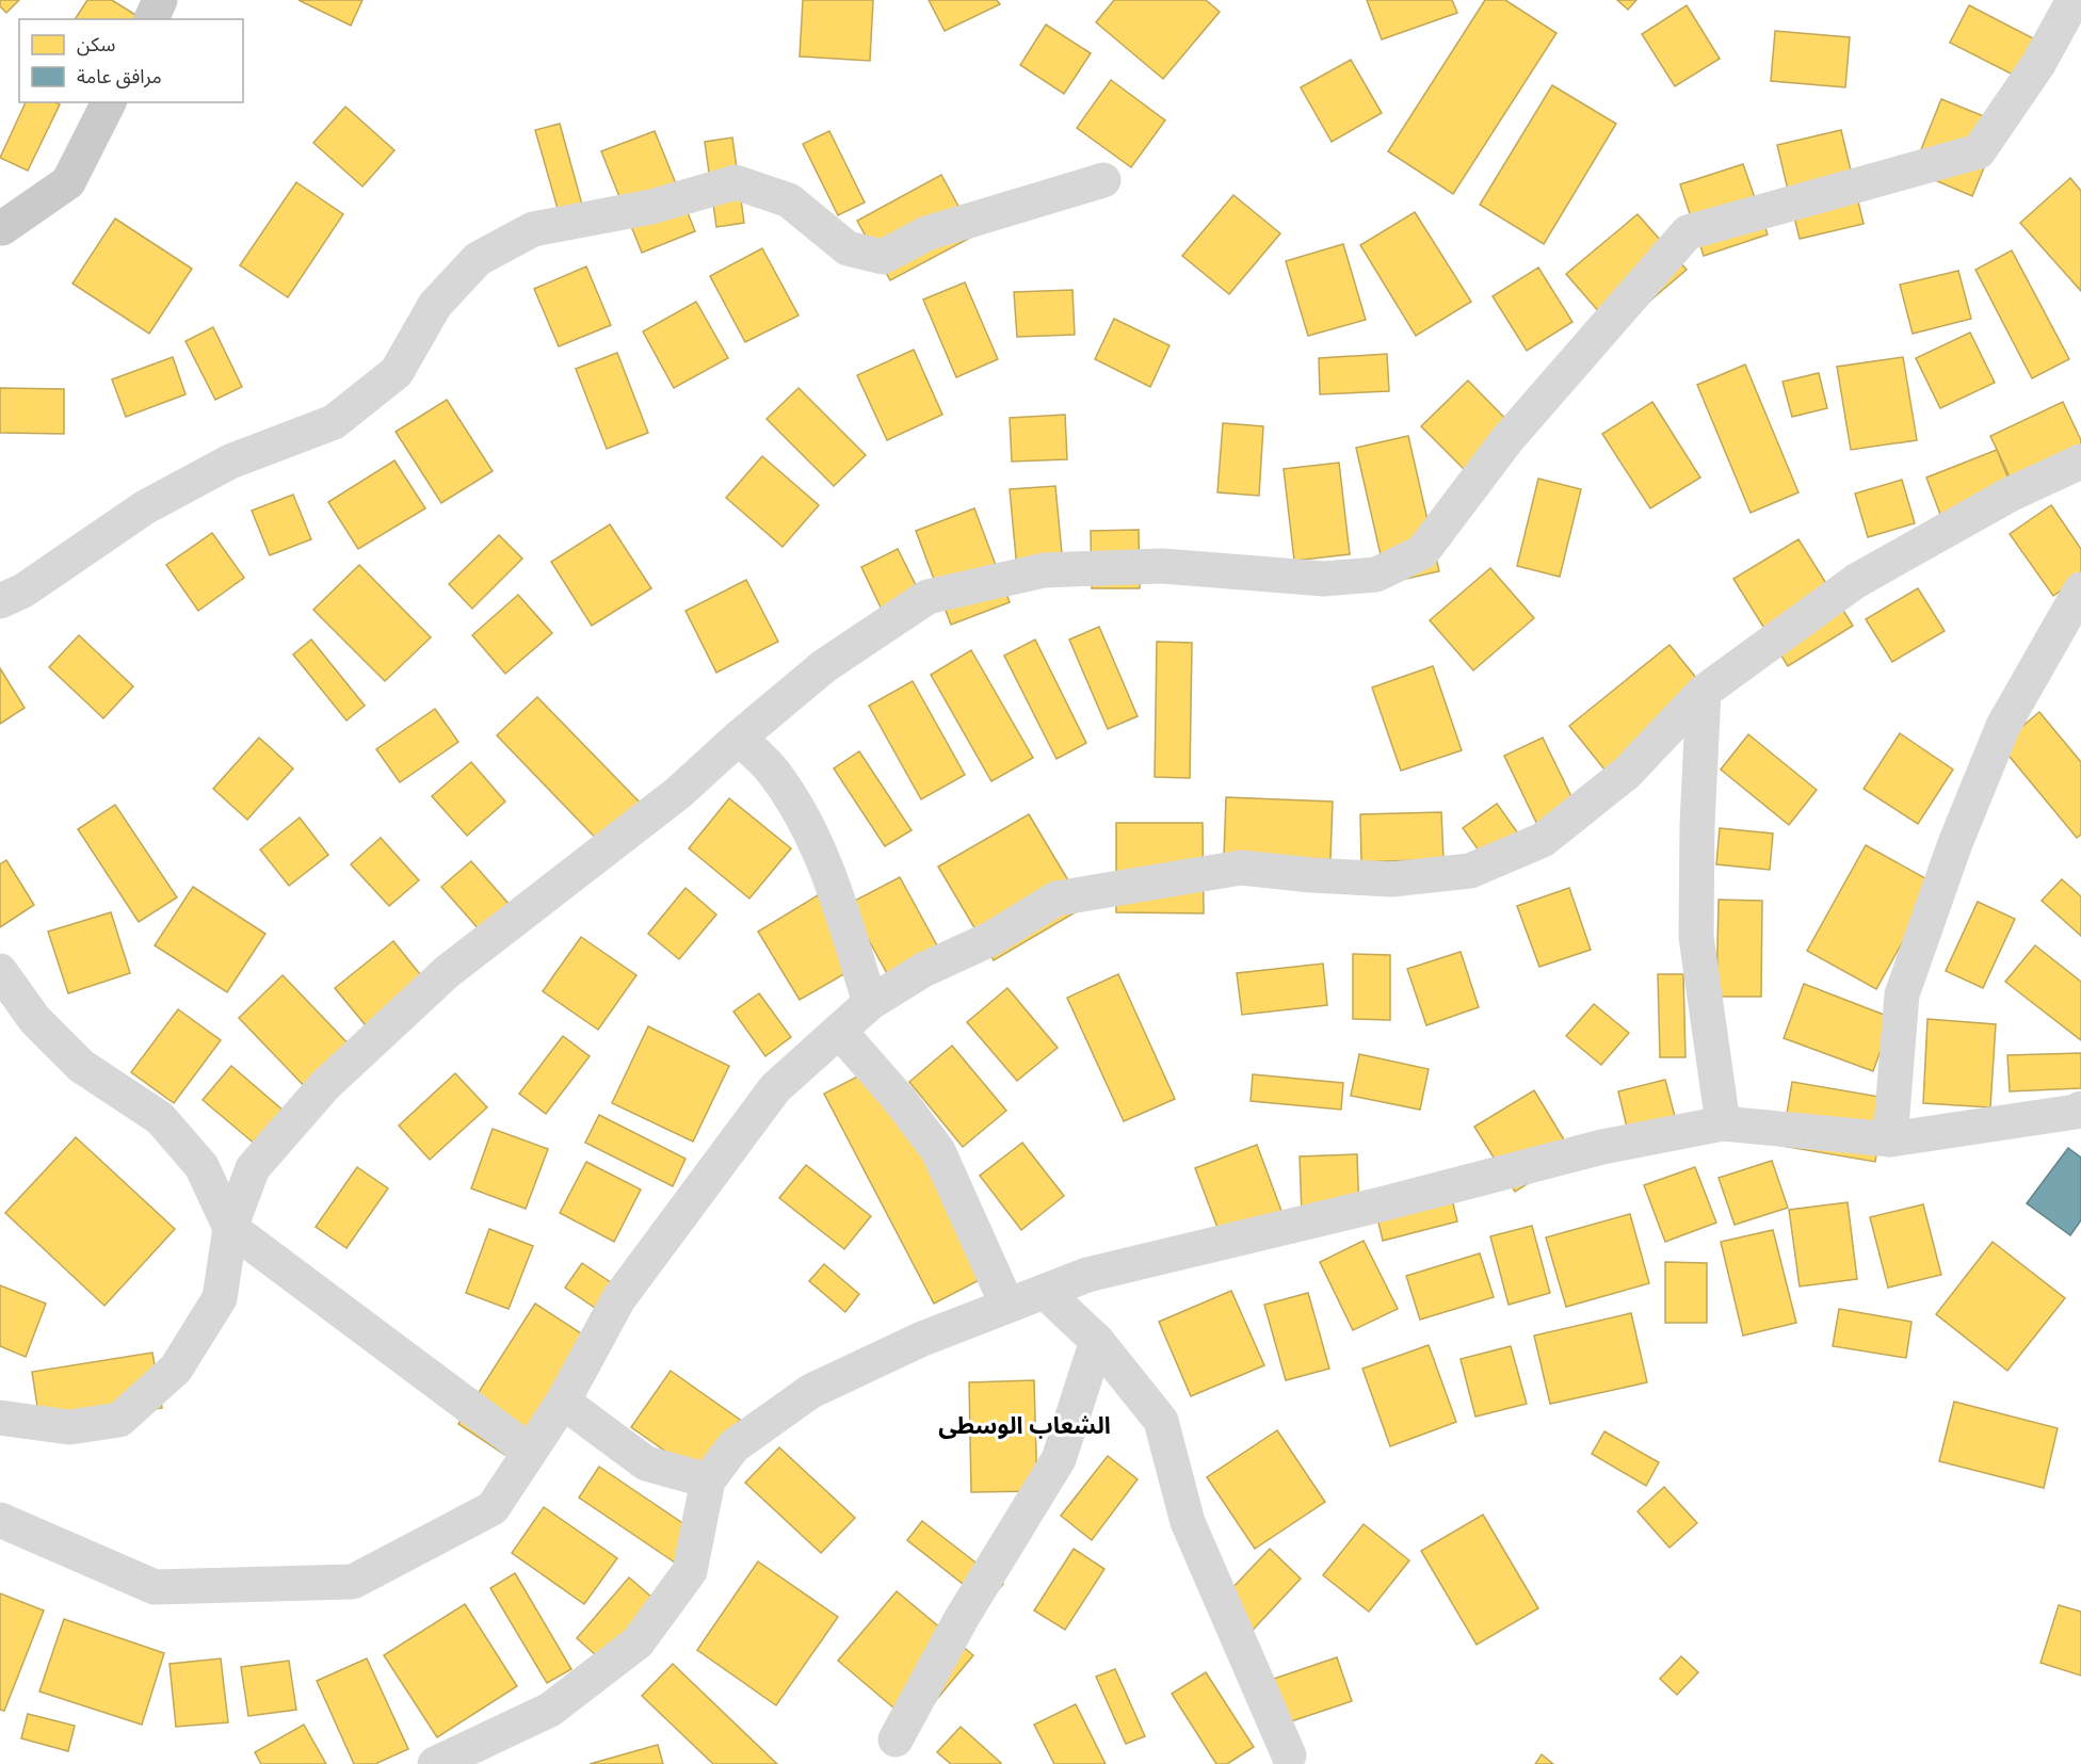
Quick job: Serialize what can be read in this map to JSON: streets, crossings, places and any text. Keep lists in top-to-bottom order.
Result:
{
  "districts": ["الشعاب الوسطى"],
  "legend": ["سكن", "مرافق عامة"]
}
